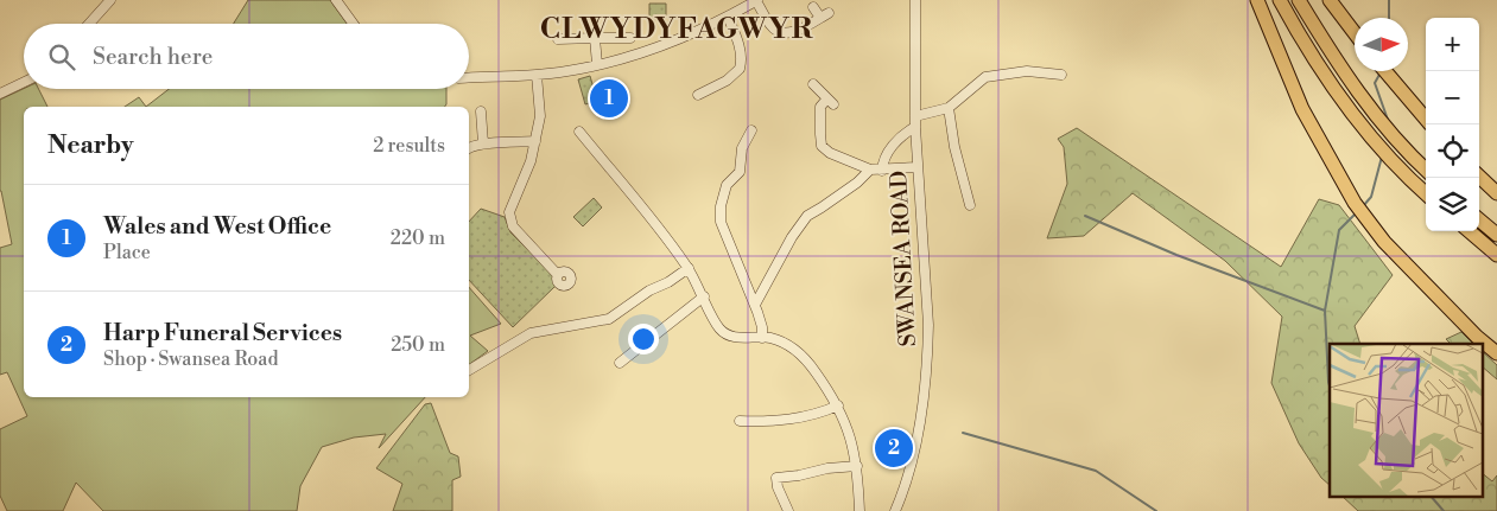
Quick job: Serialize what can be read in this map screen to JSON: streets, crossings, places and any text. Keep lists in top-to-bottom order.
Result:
{
  "streets": {
    "street": ["SWANSEA ROAD"]
  },
  "districts": ["CLWYDYFAGWYR"],
  "north": "right",
  "page": {
    "map_buttons": ["+", "−"],
    "search": "Search here",
    "pins": ["1", "2"],
    "heading": ["Nearby", "2 results"],
    "list": [
      {
        "mark": "1",
        "name": "Wales and West Office",
        "note": "Place",
        "value": "220 m"
      },
      {
        "mark": "2",
        "name": "Harp Funeral Services",
        "note": "Shop · Swansea Road",
        "value": "250 m"
      }
    ]
  }
}
